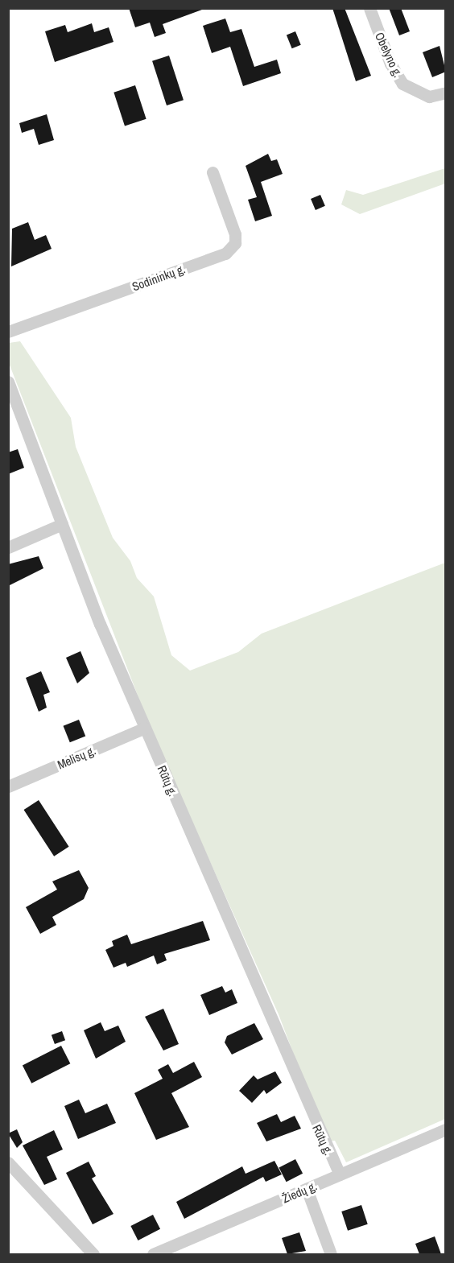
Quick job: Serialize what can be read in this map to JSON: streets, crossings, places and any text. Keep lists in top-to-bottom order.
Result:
{
  "streets": {
    "street": [
      "Obelyno g.",
      "Sodininkų g.",
      "Melisų g.",
      "Rūtų g.",
      "Žiedų g."
    ]
  },
  "crossings": [
    ["Melisų g.", "Rūtų g."],
    ["Rūtų g.", "Žiedų g."]
  ]
}
